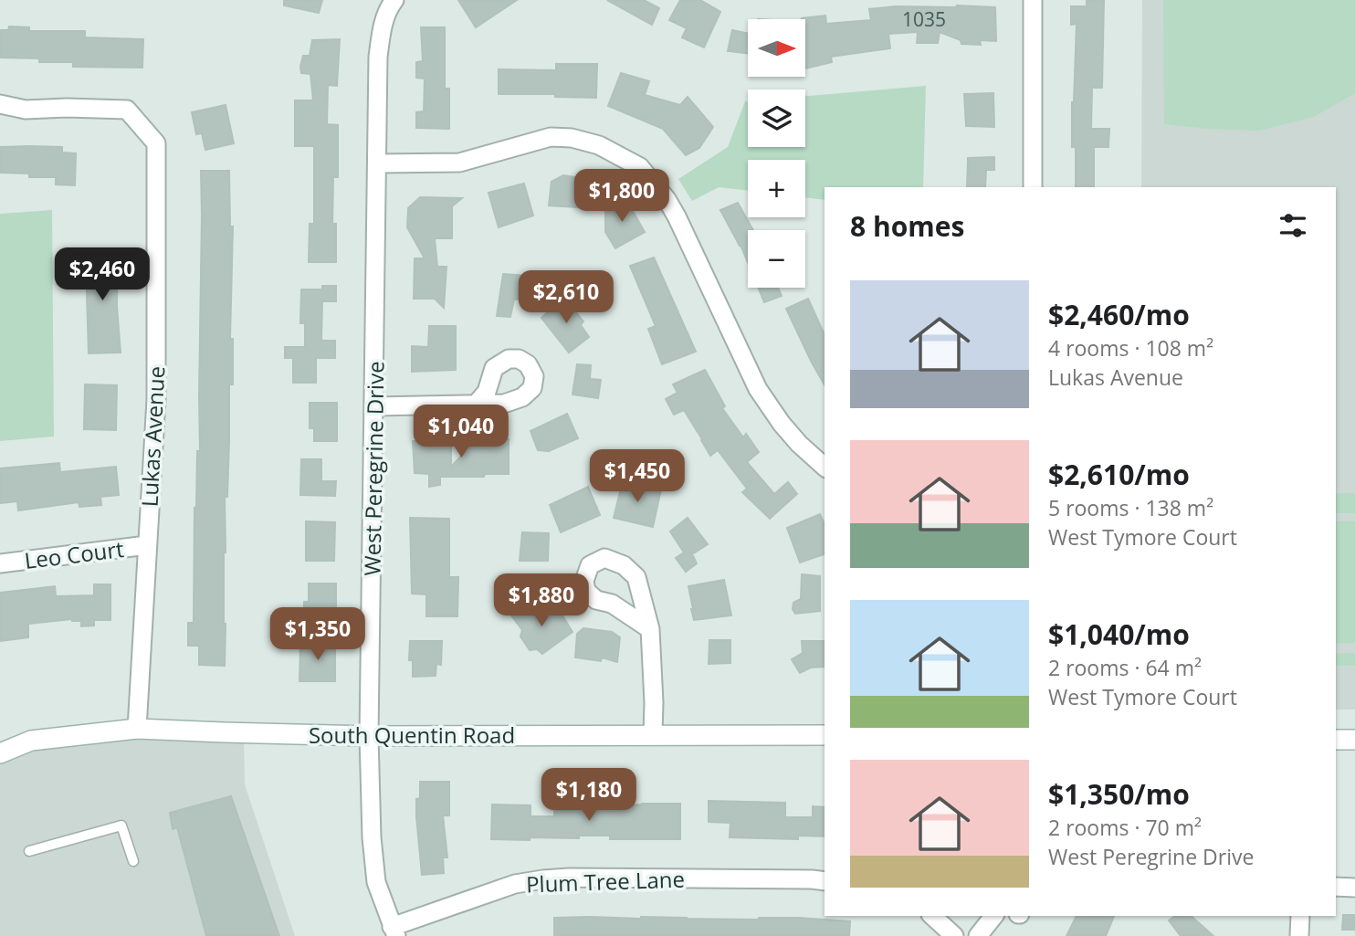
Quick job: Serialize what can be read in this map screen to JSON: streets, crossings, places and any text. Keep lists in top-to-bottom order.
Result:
{
  "streets": {
    "main road": ["South Quentin Road"],
    "street": [
      "Lukas Avenue",
      "West Peregrine Drive",
      "Leo Court",
      "Plum Tree Lane"
    ]
  },
  "crossings": [
    ["Lukas Avenue", "Leo Court"],
    ["Lukas Avenue", "South Quentin Road"],
    ["West Peregrine Drive", "South Quentin Road"],
    ["West Peregrine Drive", "Plum Tree Lane"]
  ],
  "house_numbers": ["1035"],
  "north": "right",
  "page": {
    "map_buttons": ["+", "−"],
    "price": [
      "$1,800",
      "$2,460",
      "$2,610",
      "$1,040",
      "$1,450",
      "$1,880",
      "$1,350",
      "$1,180"
    ],
    "heading": "8 homes",
    "list": [
      {
        "name": "$2,460/mo",
        "note": "4 rooms · 108 m² · Lukas Avenue"
      },
      {
        "name": "$2,610/mo",
        "note": "5 rooms · 138 m² · West Tymore Court"
      },
      {
        "name": "$1,040/mo",
        "note": "2 rooms · 64 m² · West Tymore Court"
      },
      {
        "name": "$1,350/mo",
        "note": "2 rooms · 70 m² · West Peregrine Drive"
      }
    ]
  }
}
